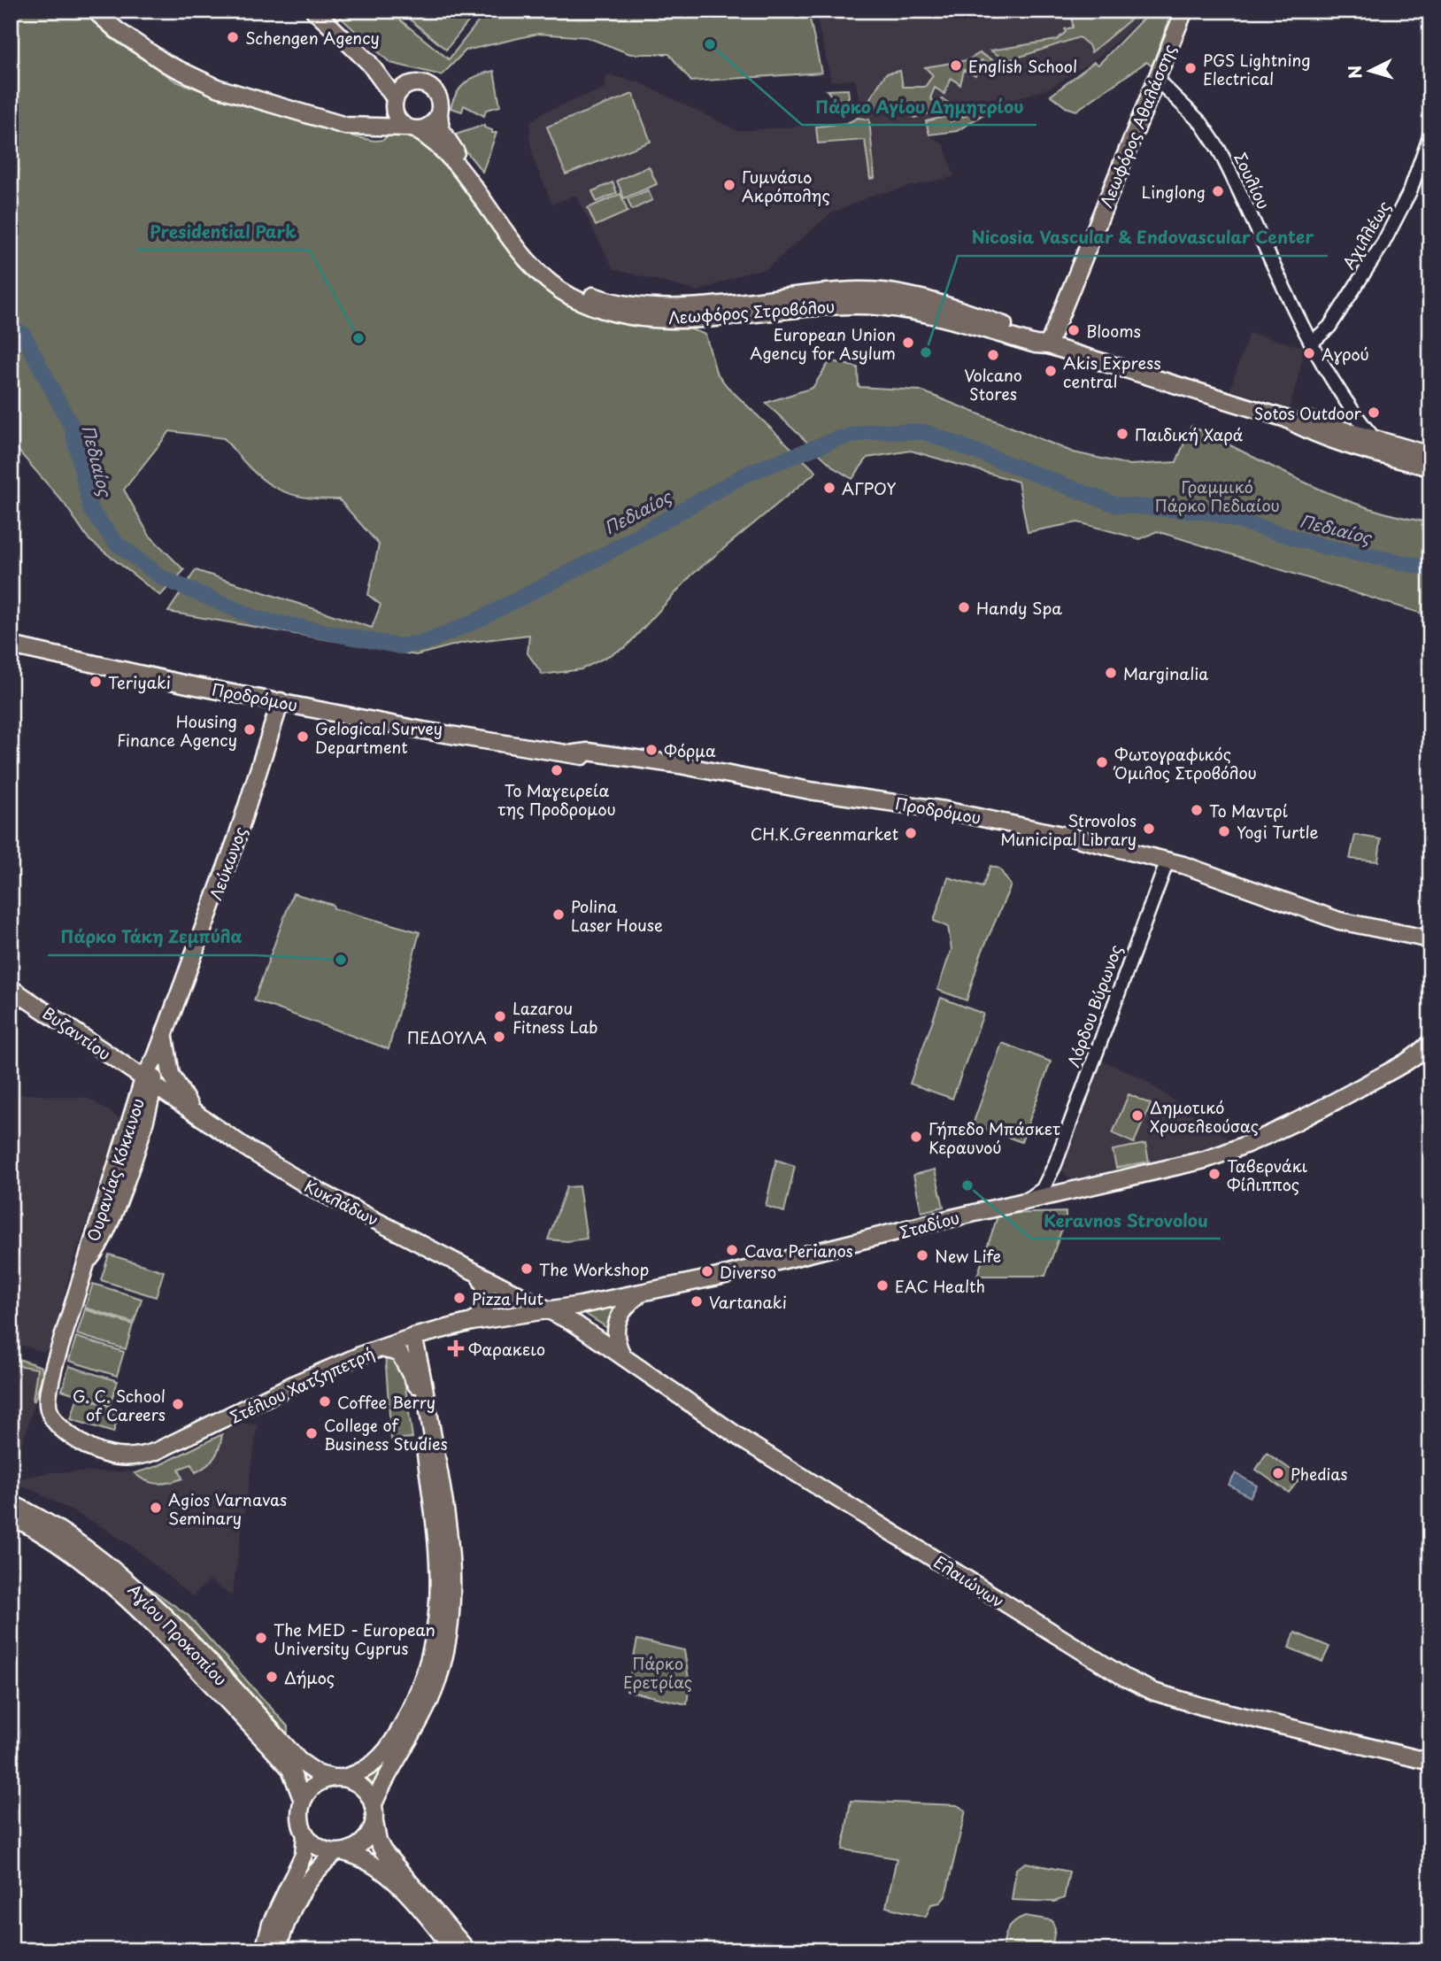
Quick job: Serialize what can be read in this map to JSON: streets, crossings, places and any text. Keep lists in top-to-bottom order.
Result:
{
  "streets": {
    "main road": [
      "Λεωφόρος Αθαλάσσης",
      "Λεωφόρος Στροβόλου",
      "Προδρόμου",
      "Λεύκωνος",
      "Βυζαντίου",
      "Ουρανίας Κόκκινου",
      "Κυκλάδων",
      "Σταδίου",
      "Στέλιου Χατζηπετρή",
      "Ελαιώνων",
      "Αγίου Προκοπίου"
    ],
    "street": ["Σουλίου", "Αχιλλέως", "Λόρδου Βύρωνος"]
  },
  "crossings": [
    ["Λεωφόρος Αθαλάσσης", "Σουλίου"],
    ["Λεωφόρος Αθαλάσσης", "Λεωφόρος Στροβόλου"],
    ["Σουλίου", "Αχιλλέως"],
    ["Σουλίου", "Λεωφόρος Στροβόλου"],
    ["Προδρόμου", "Λεύκωνος"],
    ["Προδρόμου", "Λόρδου Βύρωνος"],
    ["Λεύκωνος", "Βυζαντίου"],
    ["Λεύκωνος", "Ουρανίας Κόκκινου"],
    ["Λεύκωνος", "Κυκλάδων"],
    ["Λόρδου Βύρωνος", "Σταδίου"],
    ["Βυζαντίου", "Ουρανίας Κόκκινου"],
    ["Βυζαντίου", "Κυκλάδων"],
    ["Ουρανίας Κόκκινου", "Κυκλάδων"],
    ["Ουρανίας Κόκκινου", "Στέλιου Χατζηπετρή"],
    ["Κυκλάδων", "Σταδίου"],
    ["Κυκλάδων", "Στέλιου Χατζηπετρή"],
    ["Κυκλάδων", "Ελαιώνων"],
    ["Σταδίου", "Στέλιου Χατζηπετρή"],
    ["Σταδίου", "Ελαιώνων"],
    ["Στέλιου Χατζηπετρή", "Ελαιώνων"]
  ],
  "water": ["Πεδιαίος"],
  "parks": ["Γραμμικό Πάρκο Πεδιαίου", "Πάρκο Ερετρίας"],
  "places": {
    "other": [
      "Schengen Agency",
      "Πάρκο Αγίου Δημητρίου",
      "English School",
      "PGS Lightning Electrical",
      "Γυμνάσιο Ακρόπολης",
      "Linglong",
      "Blooms",
      "Presidential Park",
      "European Union Agency for Asylum",
      "Nicosia Vascular & Endovascular Center",
      "Αγρού",
      "Volcano Stores",
      "Akis Express central",
      "Sotos Outdoor",
      "Παιδική Χαρά",
      "ΑΓΡΟΥ",
      "Handy Spa",
      "Marginalia",
      "Teriyaki",
      "Housing Finance Agency",
      "Gelogical Survey Department",
      "Φόρμα",
      "Φωτογραφικός Όμιλος Στροβόλου",
      "Το Μαγειρεία της Προδρομου",
      "Το Μαντρί",
      "Strovolos Municipal Library",
      "Yogi Turtle",
      "CH.K.Greenmarket",
      "Polina Laser House",
      "Πάρκο Τάκη Ζεμπύλα",
      "Lazarou Fitness Lab",
      "ΠΕΔΟΥΛΑ",
      "Δημοτικό Χρυσελεούσας",
      "Γήπεδο Μπάσκετ Κεραυνού",
      "Ταβερνάκι Φίλιππος",
      "Keravnos Strovolou",
      "Cava Perianos",
      "New Life",
      "The Workshop",
      "Diverso",
      "EAC Health",
      "Pizza Hut",
      "Vartanaki",
      "Coffee Berry",
      "G. C. School of Careers",
      "College of Business Studies",
      "Phedias",
      "Agios Varnavas Seminary",
      "The MED - European University Cyprus",
      "Δήμος"
    ],
    "health": ["Φαρακειο"]
  },
  "north": "left"
}
